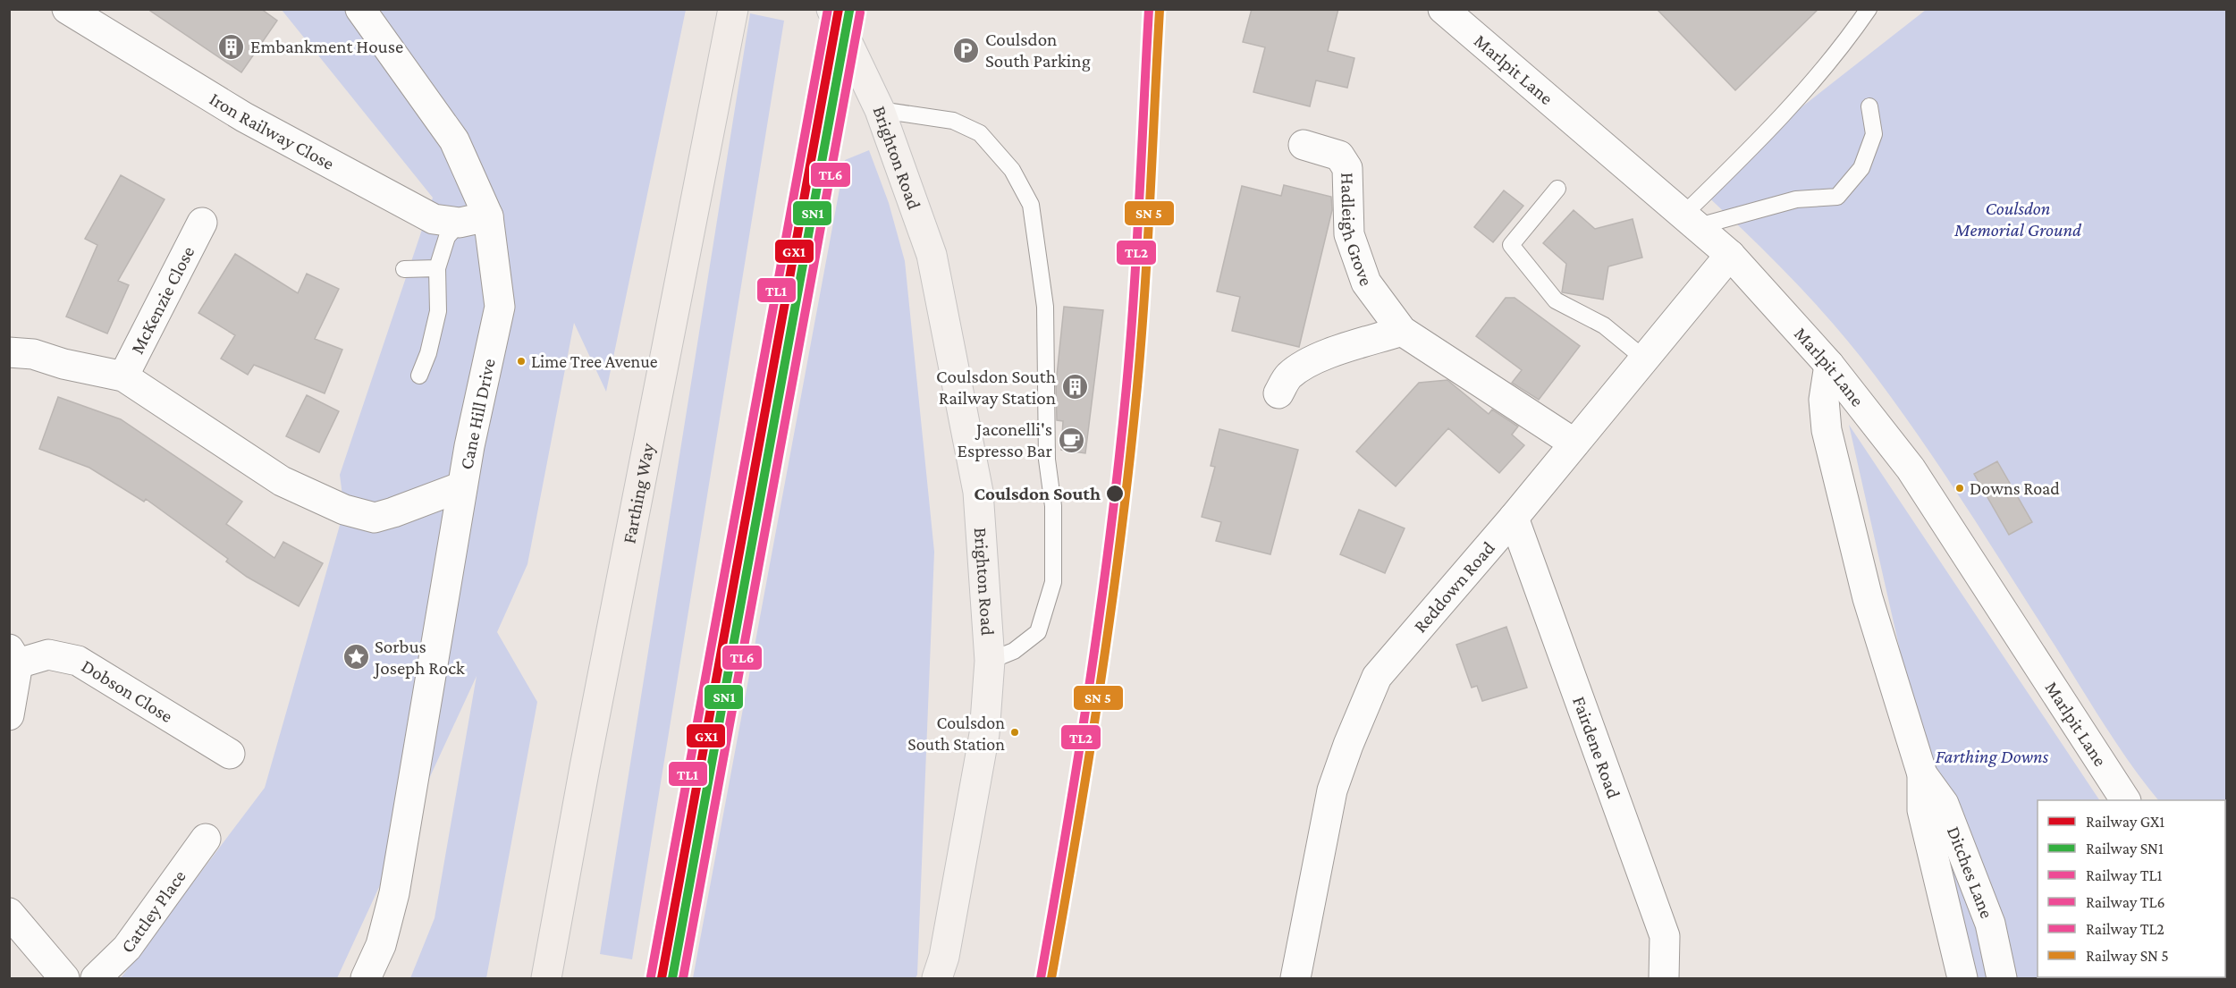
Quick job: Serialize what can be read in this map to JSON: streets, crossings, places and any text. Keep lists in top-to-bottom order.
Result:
{
  "streets": {
    "highway": ["Farthing Way"],
    "main road": ["Brighton Road"],
    "street": [
      "Marlpit Lane",
      "Iron Railway Close",
      "Hadleigh Grove",
      "McKenzie Close",
      "Cane Hill Drive",
      "Reddown Road",
      "Dobson Close",
      "Fairdene Road",
      "Ditches Lane",
      "Cattley Place"
    ]
  },
  "crossings": [
    ["Marlpit Lane", "Reddown Road"],
    ["Iron Railway Close", "Cane Hill Drive"],
    ["Hadleigh Grove", "Reddown Road"],
    ["McKenzie Close", "Cane Hill Drive"],
    ["Reddown Road", "Fairdene Road"]
  ],
  "parks": ["Coulsdon Memorial Ground", "Farthing Downs"],
  "places": {
    "building": ["Embankment House", "Coulsdon South Railway Station"],
    "parking": ["Coulsdon South Parking"],
    "other": [
      "Lime Tree Avenue",
      "Downs Road",
      "Coulsdon South",
      "Coulsdon South Station"
    ],
    "cafe": ["Jaconelli's Espresso Bar"],
    "place": ["Sorbus Joseph Rock"]
  },
  "lines": [
    "rail line GX1",
    "rail line TL1",
    "rail line TL2",
    "rail line SN1",
    "rail line TL6"
  ],
  "legend": [
    "Railway GX1",
    "Railway SN1",
    "Railway TL1",
    "Railway TL6",
    "Railway TL2",
    "Railway SN 5"
  ]
}
